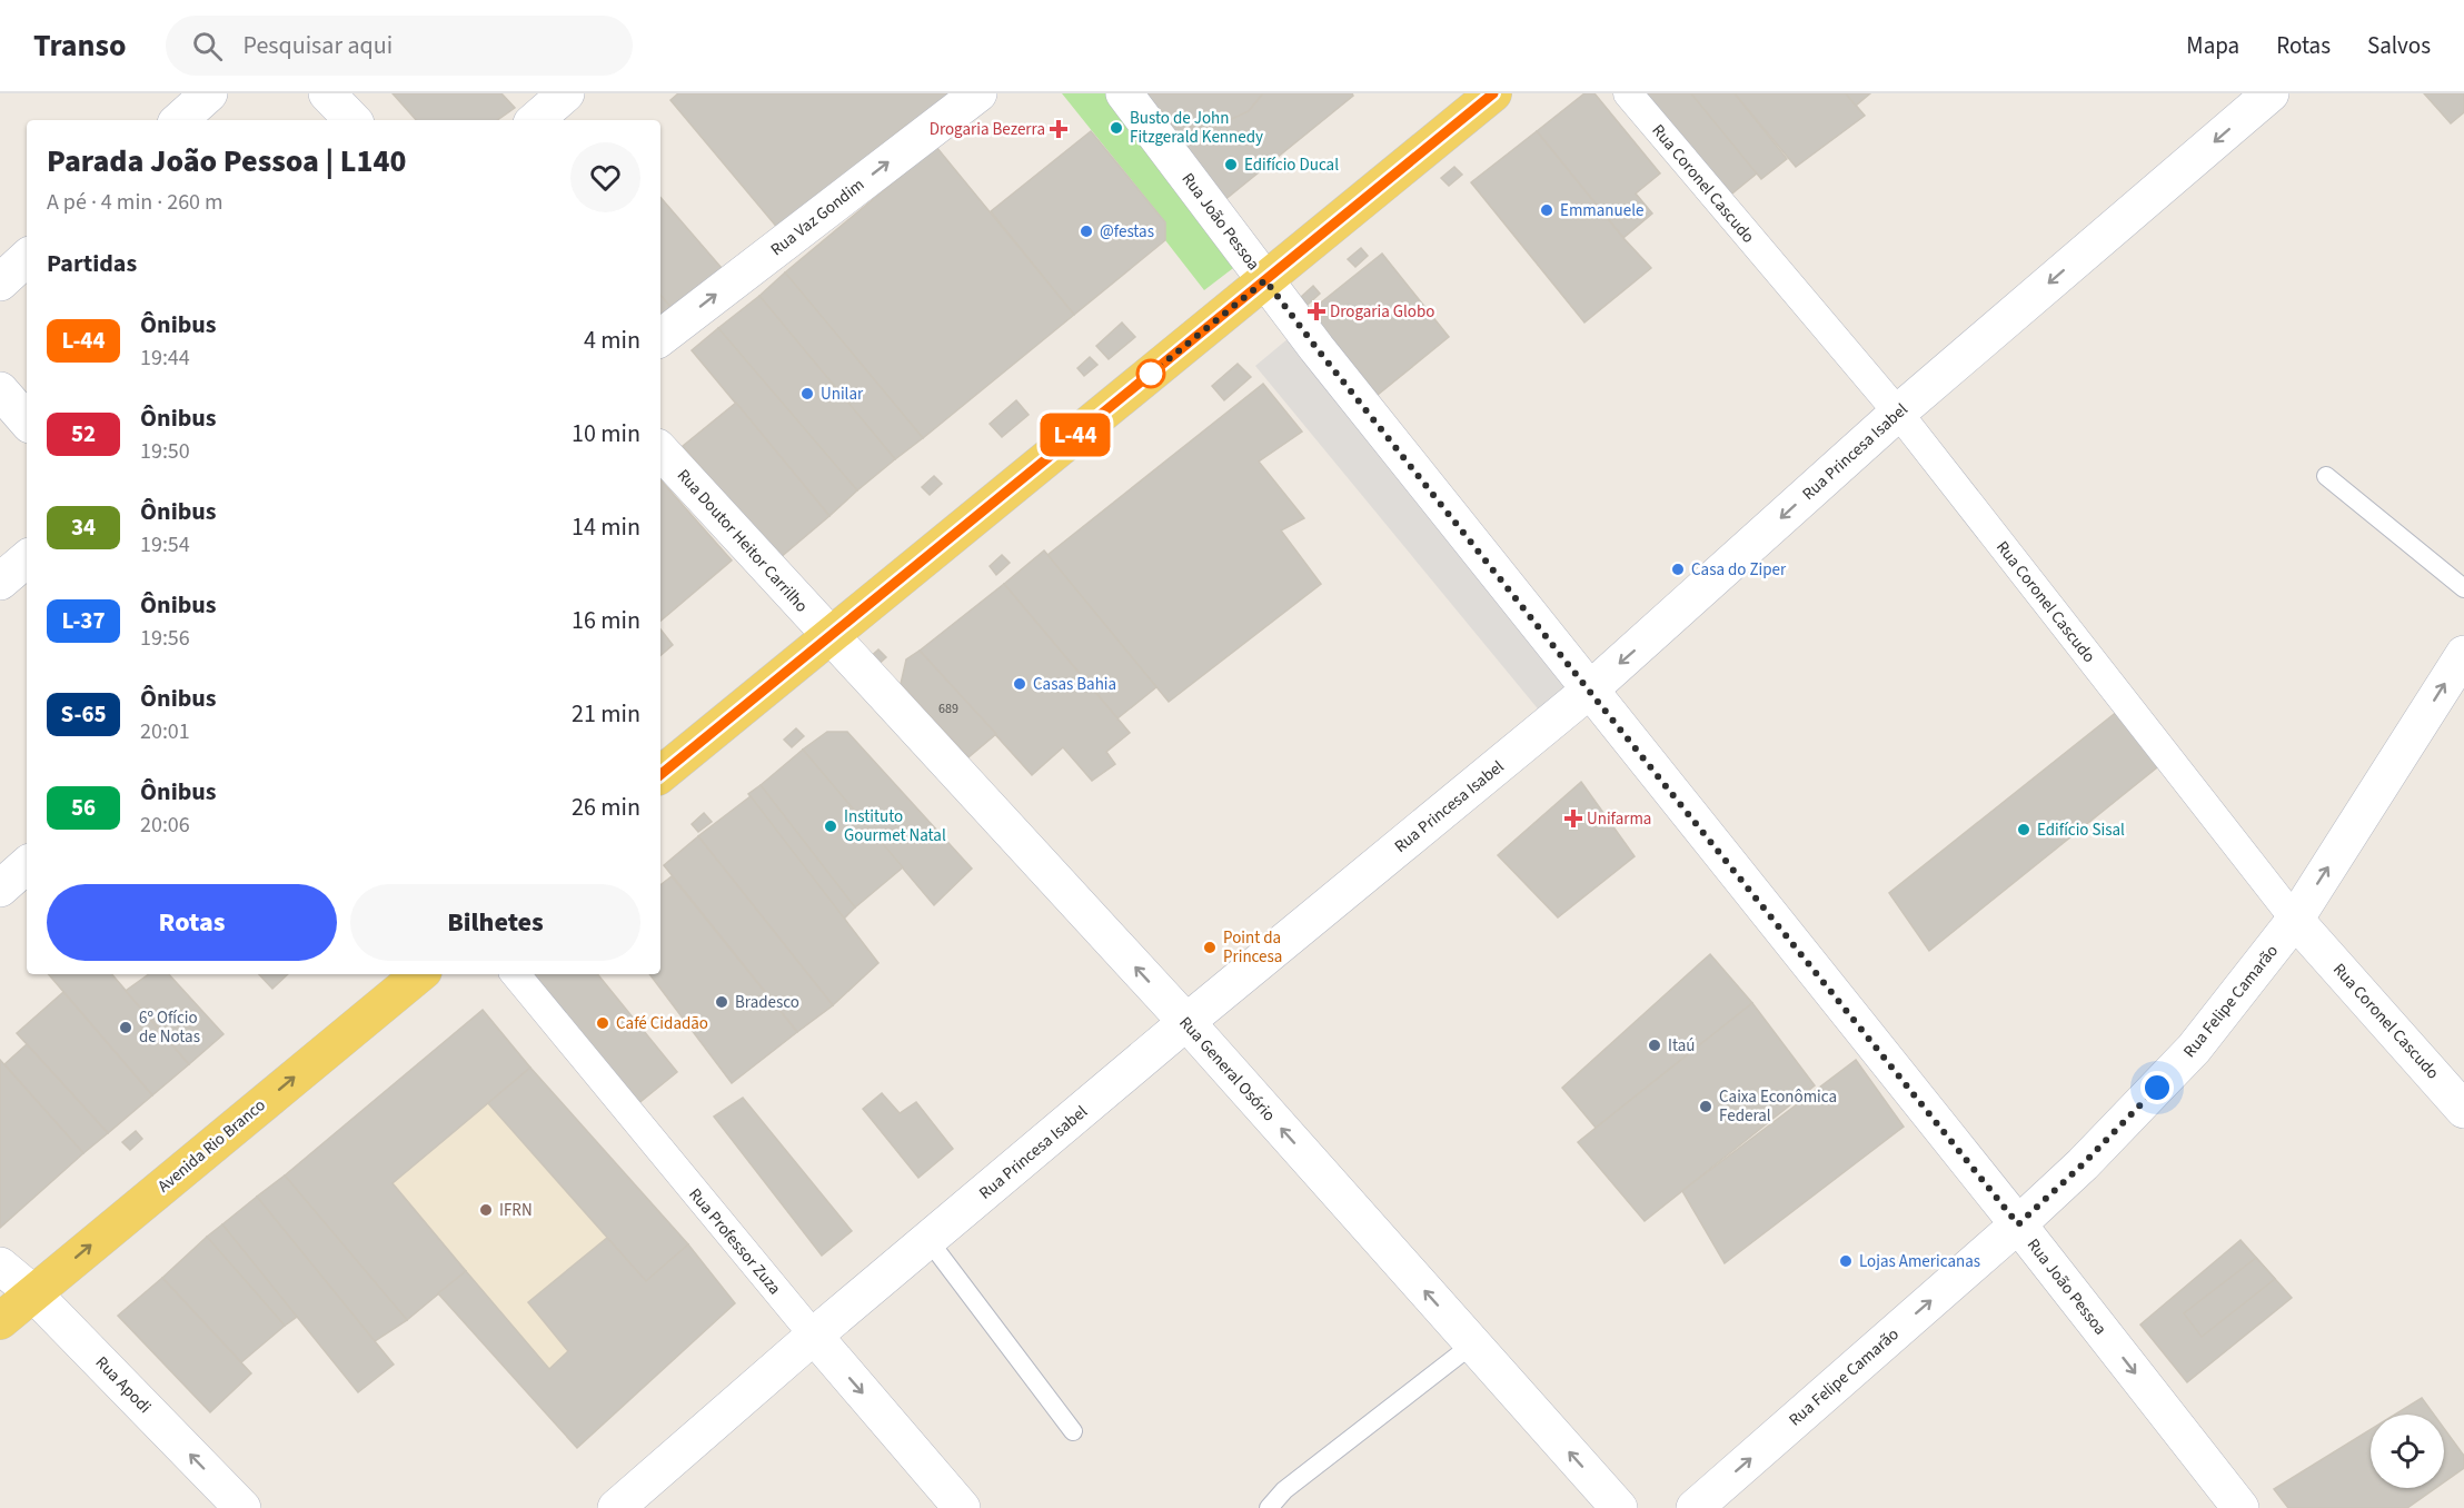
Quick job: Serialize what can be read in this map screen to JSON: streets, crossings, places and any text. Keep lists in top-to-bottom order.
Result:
{
  "streets": {
    "main road": ["Avenida Rio Branco"],
    "street": [
      "Rua Coronel Cascudo",
      "Rua Vaz Gondim",
      "Rua João Pessoa",
      "Rua Princesa Isabel",
      "Rua Doutor Heitor Carrilho",
      "Rua Felipe Camarão",
      "Rua General Osório",
      "Rua Professor Zuza",
      "Rua Apodi"
    ]
  },
  "crossings": [
    ["Rua Coronel Cascudo", "Rua Princesa Isabel"],
    ["Rua Coronel Cascudo", "Rua Felipe Camarão"],
    ["Rua João Pessoa", "Rua Princesa Isabel"],
    ["Rua João Pessoa", "Rua Felipe Camarão"],
    ["Rua Princesa Isabel", "Rua General Osório"],
    ["Rua Princesa Isabel", "Rua Professor Zuza"],
    ["Rua Doutor Heitor Carrilho", "Rua General Osório"],
    ["Avenida Rio Branco", "Rua Apodi"]
  ],
  "one_way": [
    "Rua Vaz Gondim",
    "Rua Princesa Isabel",
    "Rua Felipe Camarão",
    "Rua General Osório",
    "Avenida Rio Branco",
    "Rua Apodi"
  ],
  "places": {
    "other": [
      "Busto de John Fitzgerald Kennedy",
      "Edifício Ducal",
      "Emmanuele",
      "@festas",
      "Unilar",
      "Casa do Ziper",
      "Casas Bahia",
      "Instituto Gourmet Natal",
      "Edifício Sisal",
      "Point da Princesa",
      "Bradesco",
      "Café Cidadão",
      "6º Ofício de Notas",
      "Itaú",
      "Caixa Econômica Federal",
      "IFRN",
      "Lojas Americanas"
    ],
    "health": ["Drogaria Bezerra", "Drogaria Globo", "Unifarma"]
  },
  "lines": ["bus line L-44"],
  "house_numbers": ["689"],
  "page": {
    "header": "Transo",
    "search": "Pesquisar aqui",
    "nav": ["Mapa", "Rotas", "Salvos"],
    "on_map": "L-44",
    "heading": [
      ["Parada João Pessoa | L140", "A pé · 4 min · 260 m"],
      "Partidas"
    ],
    "list": [
      {
        "mark": "L-44",
        "name": "Ônibus",
        "note": "19:44",
        "value": "4 min"
      },
      {
        "mark": "52",
        "name": "Ônibus",
        "note": "19:50",
        "value": "10 min"
      },
      {
        "mark": "34",
        "name": "Ônibus",
        "note": "19:54",
        "value": "14 min"
      },
      {
        "mark": "L-37",
        "name": "Ônibus",
        "note": "19:56",
        "value": "16 min"
      },
      {
        "mark": "S-65",
        "name": "Ônibus",
        "note": "20:01",
        "value": "21 min"
      },
      {
        "mark": "56",
        "name": "Ônibus",
        "note": "20:06",
        "value": "26 min"
      }
    ],
    "buttons": ["Rotas", "Bilhetes"]
  }
}
